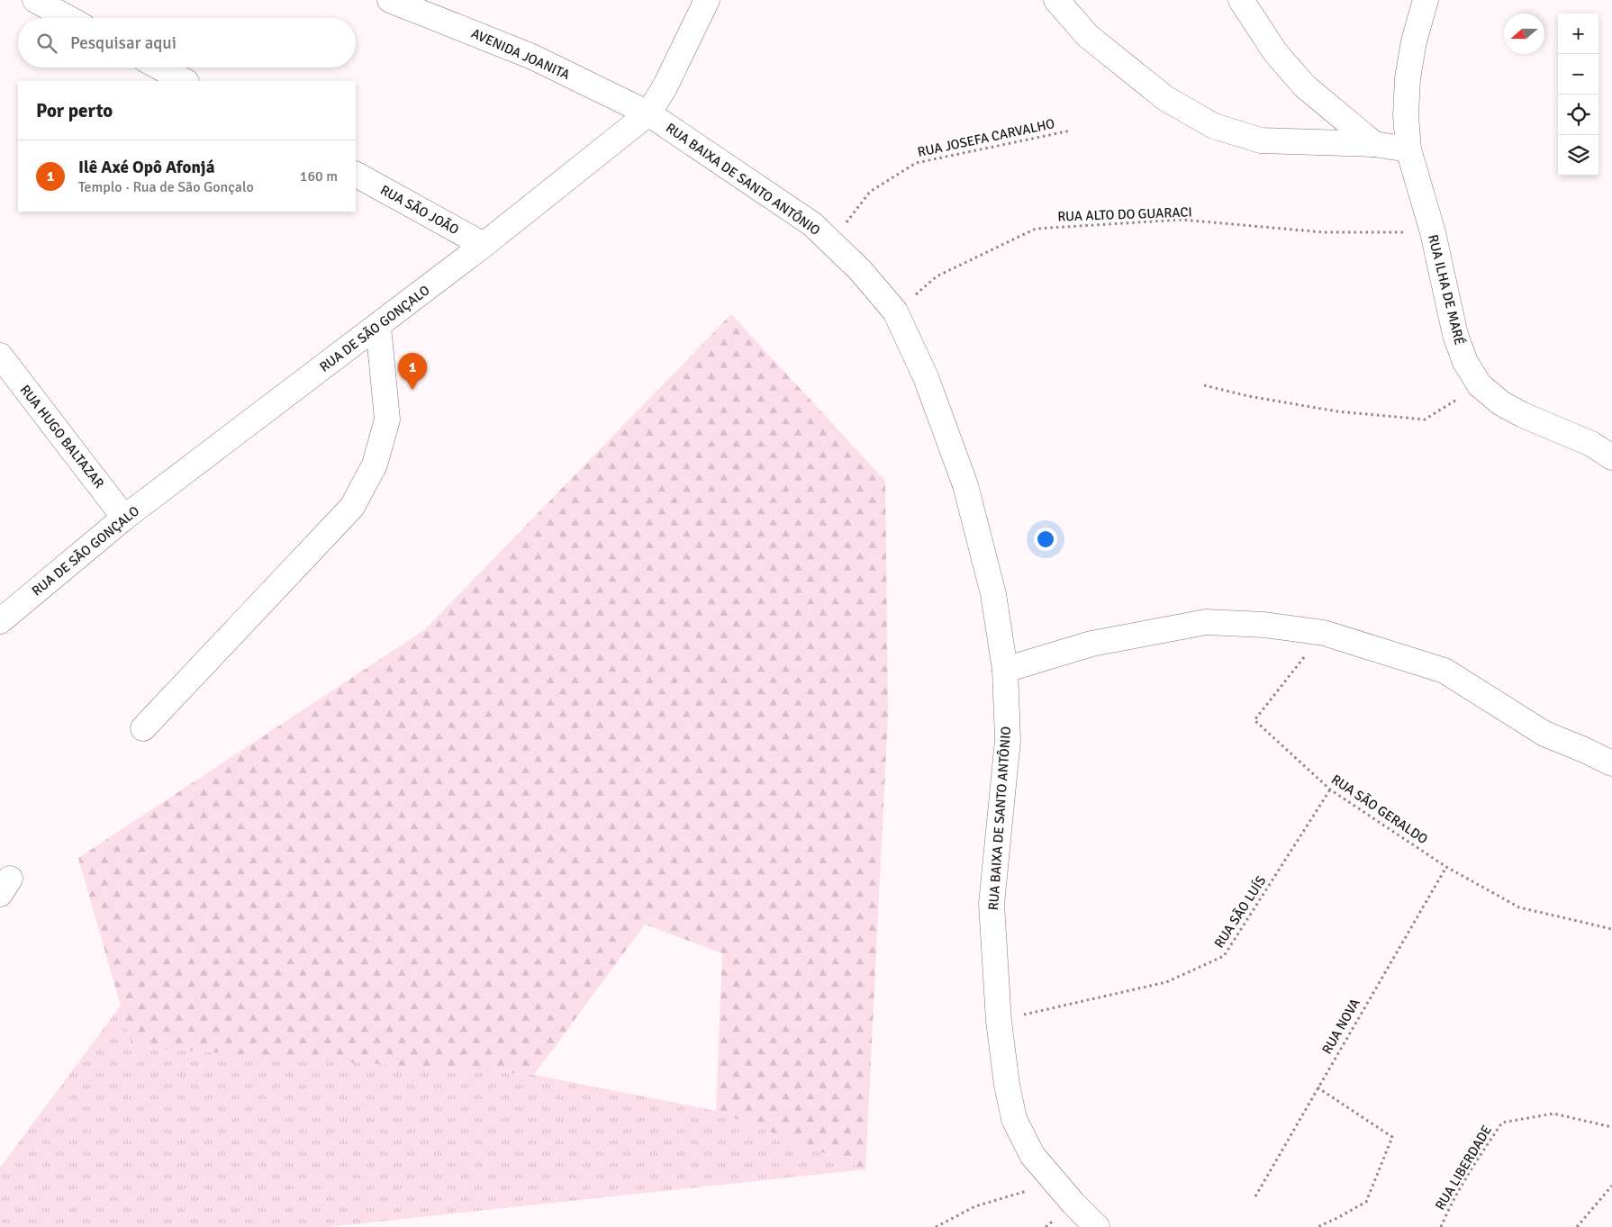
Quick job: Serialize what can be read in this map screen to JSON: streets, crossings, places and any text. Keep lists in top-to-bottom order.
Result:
{
  "streets": {
    "street": [
      "AVENIDA JOANITA",
      "RUA BAIXA DE SANTO ANTÔNIO",
      "RUA SÃO JOÃO",
      "RUA ILHA DE MARÉ",
      "RUA DE SÃO GONÇALO",
      "RUA HUGO BALTAZAR"
    ],
    "path": [
      "RUA JOSEFA CARVALHO",
      "RUA ALTO DO GUARACI",
      "RUA SÃO GERALDO",
      "RUA SÃO LUÍS",
      "RUA NOVA",
      "RUA LIBERDADE"
    ]
  },
  "crossings": [
    ["AVENIDA JOANITA", "RUA BAIXA DE SANTO ANTÔNIO"],
    ["AVENIDA JOANITA", "RUA DE SÃO GONÇALO"],
    ["RUA JOSEFA CARVALHO", "RUA BAIXA DE SANTO ANTÔNIO"],
    ["RUA BAIXA DE SANTO ANTÔNIO", "RUA ALTO DO GUARACI"],
    ["RUA BAIXA DE SANTO ANTÔNIO", "RUA DE SÃO GONÇALO"],
    ["RUA SÃO JOÃO", "RUA DE SÃO GONÇALO"],
    ["RUA ALTO DO GUARACI", "RUA ILHA DE MARÉ"],
    ["RUA DE SÃO GONÇALO", "RUA HUGO BALTAZAR"],
    ["RUA SÃO GERALDO", "RUA SÃO LUÍS"],
    ["RUA SÃO GERALDO", "RUA NOVA"]
  ],
  "north": "left",
  "page": {
    "map_buttons": ["+", "−"],
    "search": "Pesquisar aqui",
    "heading": "Por perto",
    "list": [
      {
        "mark": "1",
        "name": "Ilê Axé Opô Afonjá",
        "note": "Templo · Rua de São Gonçalo",
        "value": "160 m"
      }
    ],
    "pins": "1"
  }
}
